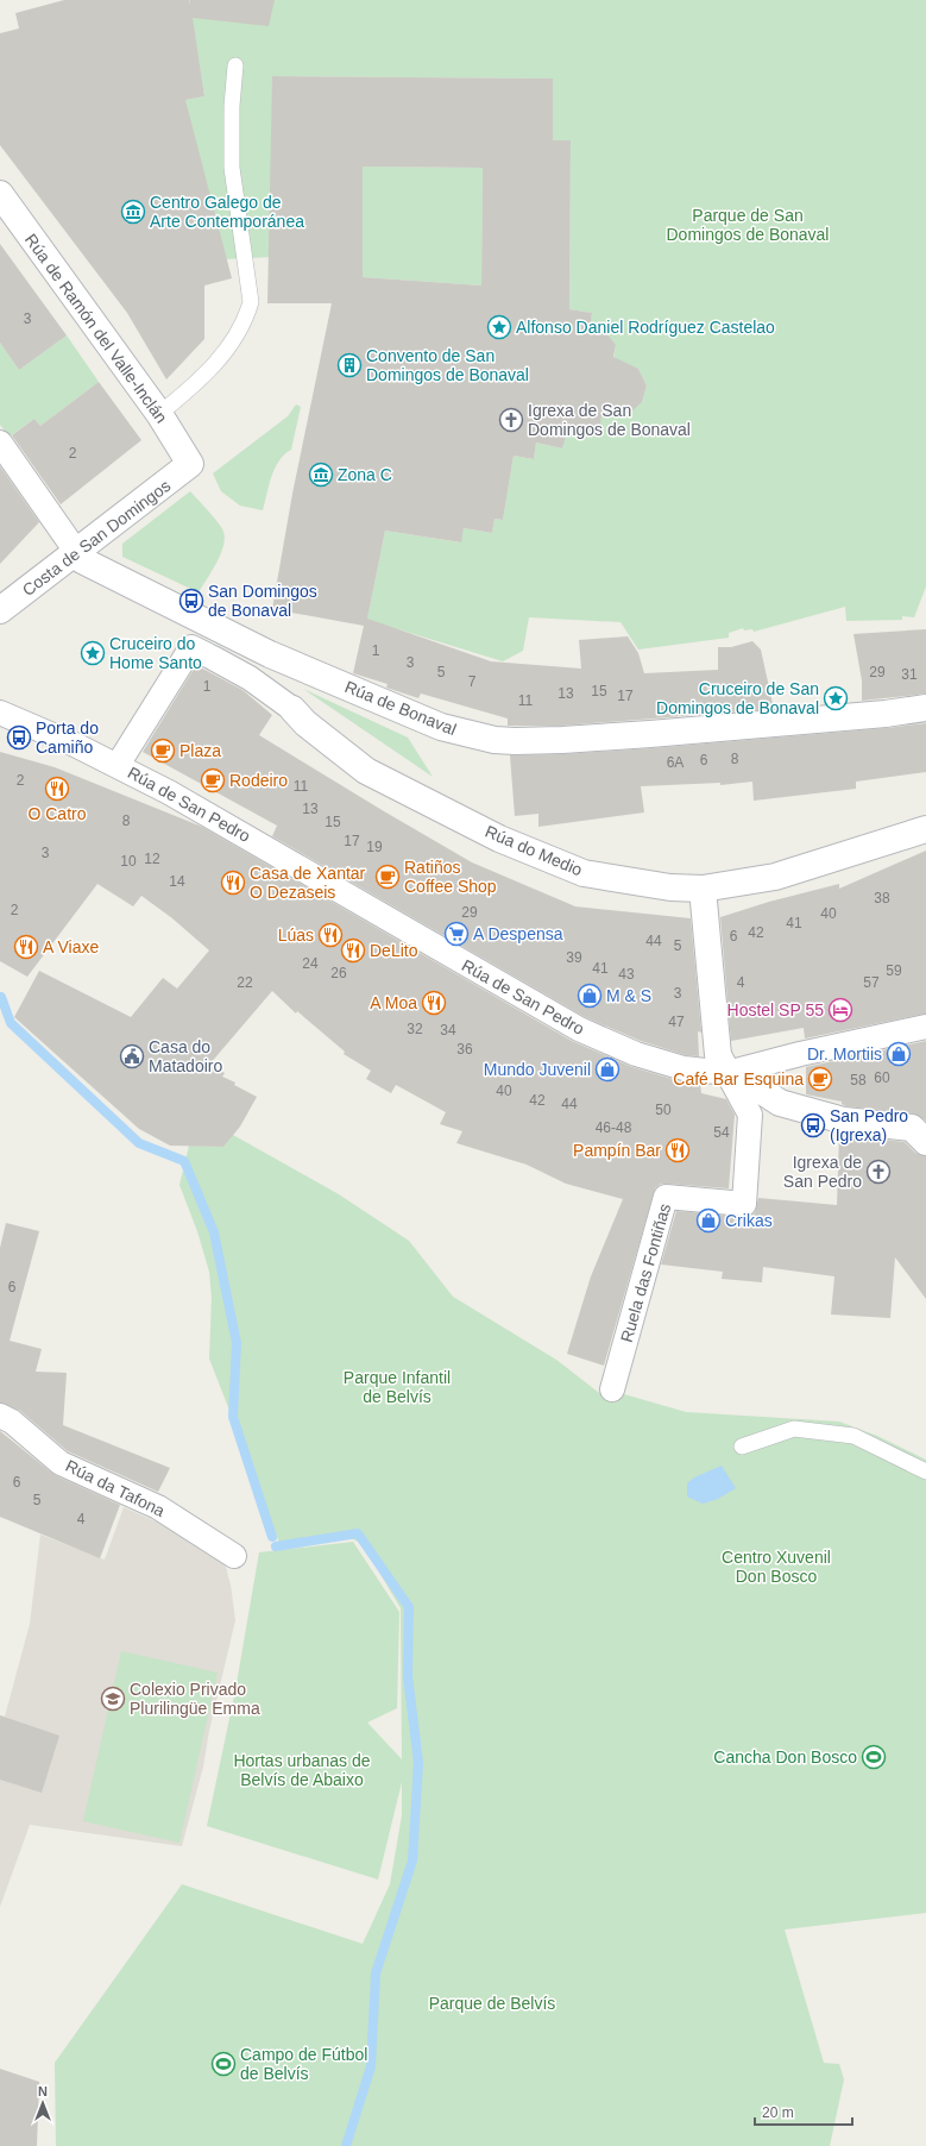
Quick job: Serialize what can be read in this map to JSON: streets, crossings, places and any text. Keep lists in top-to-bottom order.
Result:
{
  "streets": {
    "street": [
      "Rúa de Ramón del Valle-Inclán",
      "Costa de San Domingos",
      "Rúa de Bonaval",
      "Rúa de San Pedro",
      "Rúa do Medio",
      "Ruela das Fontiñas",
      "Rúa da Tafona"
    ]
  },
  "crossings": [
    ["Rúa de Ramón del Valle-Inclán", "Costa de San Domingos"],
    ["Costa de San Domingos", "Rúa de Bonaval"],
    ["Rúa de San Pedro", "Rúa do Medio"],
    ["Rúa de San Pedro", "Ruela das Fontiñas"]
  ],
  "parks": [
    "Parque de San Domingos de Bonaval",
    "Parque Infantil de Belvís",
    "Centro Xuvenil Don Bosco",
    "Hortas urbanas de Belvís de Abaixo",
    "Parque de Belvís"
  ],
  "places": {
    "museum": ["Centro Galego de Arte Contemporánea", "Zona C"],
    "place": ["Alfonso Daniel Rodríguez Castelao", "Cruceiro do Home Santo", "Cruceiro de San Domingos de Bonaval"],
    "building": ["Convento de San Domingos de Bonaval"],
    "church": ["Igrexa de San Domingos de Bonaval", "Igrexa de San Pedro"],
    "bus stop": ["San Domingos de Bonaval", "Porta do Camiño", "San Pedro (Igrexa)"],
    "cafe": [
      "Plaza",
      "Rodeiro",
      "Ratiños Coffee Shop",
      "Café Bar Esquina"
    ],
    "restaurant": [
      "O Catro",
      "Casa de Xantar O Dezaseis",
      "Lúas",
      "A Viaxe",
      "DeLito",
      "A Moa",
      "Pampín Bar"
    ],
    "supermarket": ["A Despensa"],
    "shop": [
      "M & S",
      "Dr. Mortiis",
      "Mundo Juvenil",
      "Crikas"
    ],
    "hotel": ["Hostel SP 55"],
    "public building": ["Casa do Matadoiro"],
    "school or university": ["Colexio Privado Plurilingüe Emma"],
    "sports": ["Cancha Don Bosco", "Campo de Fútbol de Belvís"]
  },
  "house_numbers": [
    "3",
    "2",
    "1",
    "3",
    "5",
    "29",
    "31",
    "7",
    "1",
    "15",
    "13",
    "17",
    "11",
    "8",
    "6",
    "6A",
    "2",
    "11",
    "13",
    "8",
    "15",
    "17",
    "19",
    "3",
    "12",
    "10",
    "14",
    "38",
    "2",
    "29",
    "40",
    "41",
    "42",
    "6",
    "44",
    "5",
    "39",
    "24",
    "41",
    "59",
    "26",
    "43",
    "22",
    "4",
    "57",
    "3",
    "47",
    "32",
    "34",
    "36",
    "60",
    "58",
    "40",
    "42",
    "44",
    "50",
    "46-48",
    "54",
    "6",
    "6",
    "5",
    "4"
  ],
  "scale_bar": "20 m",
  "north": "top"
}
